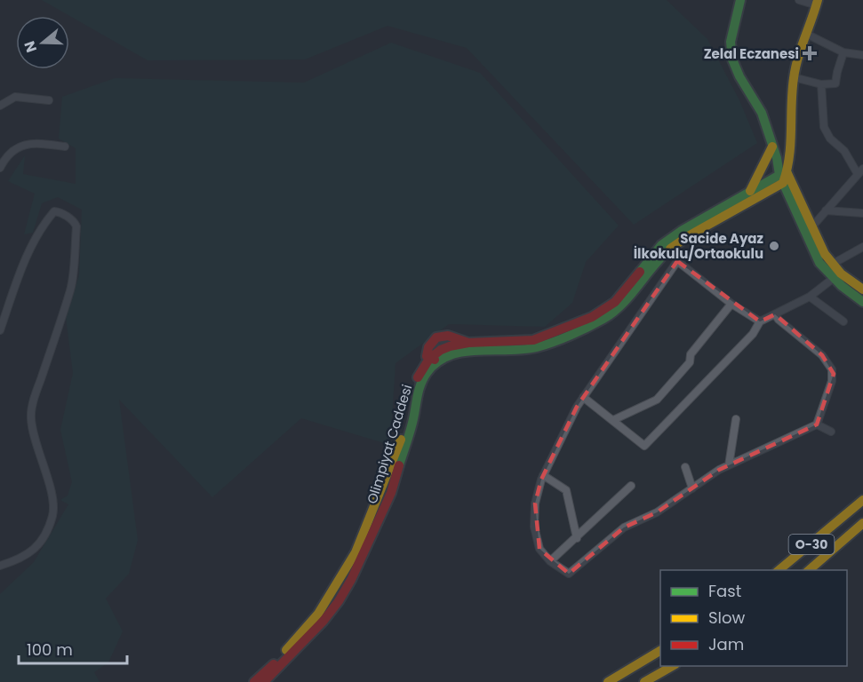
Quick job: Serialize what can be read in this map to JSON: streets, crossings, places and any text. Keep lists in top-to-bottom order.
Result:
{
  "streets": {
    "main road": ["Olimpiyat Caddesi", "O-30"]
  },
  "places": {
    "health": ["Zelal Eczanesi"],
    "other": ["Sacide Ayaz İlkokulu/Ortaokulu"]
  },
  "legend": ["Fast", "Slow", "Jam"],
  "scale_bar": "100 m",
  "north": "left"
}
